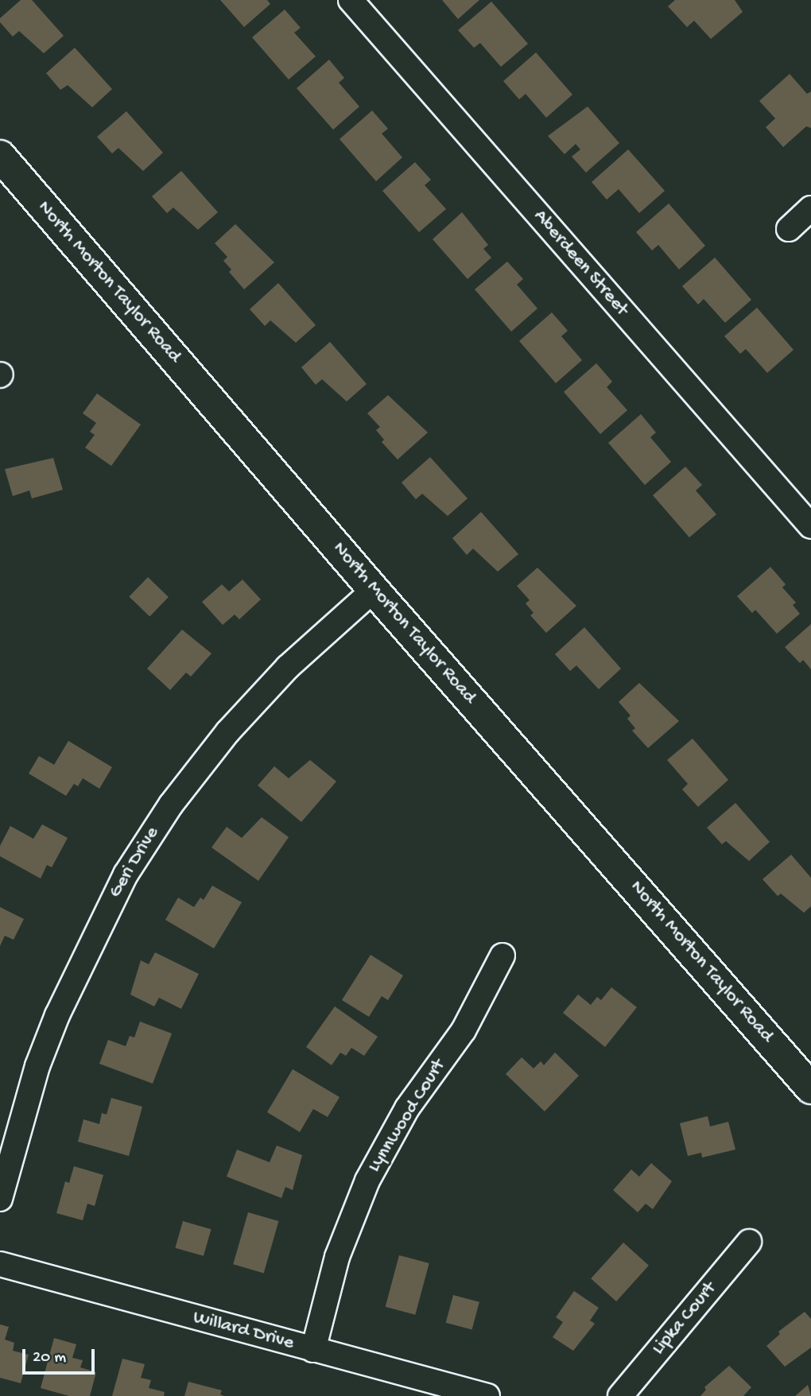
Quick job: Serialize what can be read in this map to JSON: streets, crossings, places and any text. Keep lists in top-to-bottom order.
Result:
{
  "streets": {
    "street": [
      "Aberdeen Street",
      "North Morton Taylor Road",
      "Geri Drive",
      "Lynnwood Court",
      "Lipka Court",
      "Willard Drive"
    ]
  },
  "crossings": [
    ["North Morton Taylor Road", "Geri Drive"],
    ["Lynnwood Court", "Willard Drive"]
  ],
  "scale_bar": "20 m"
}
